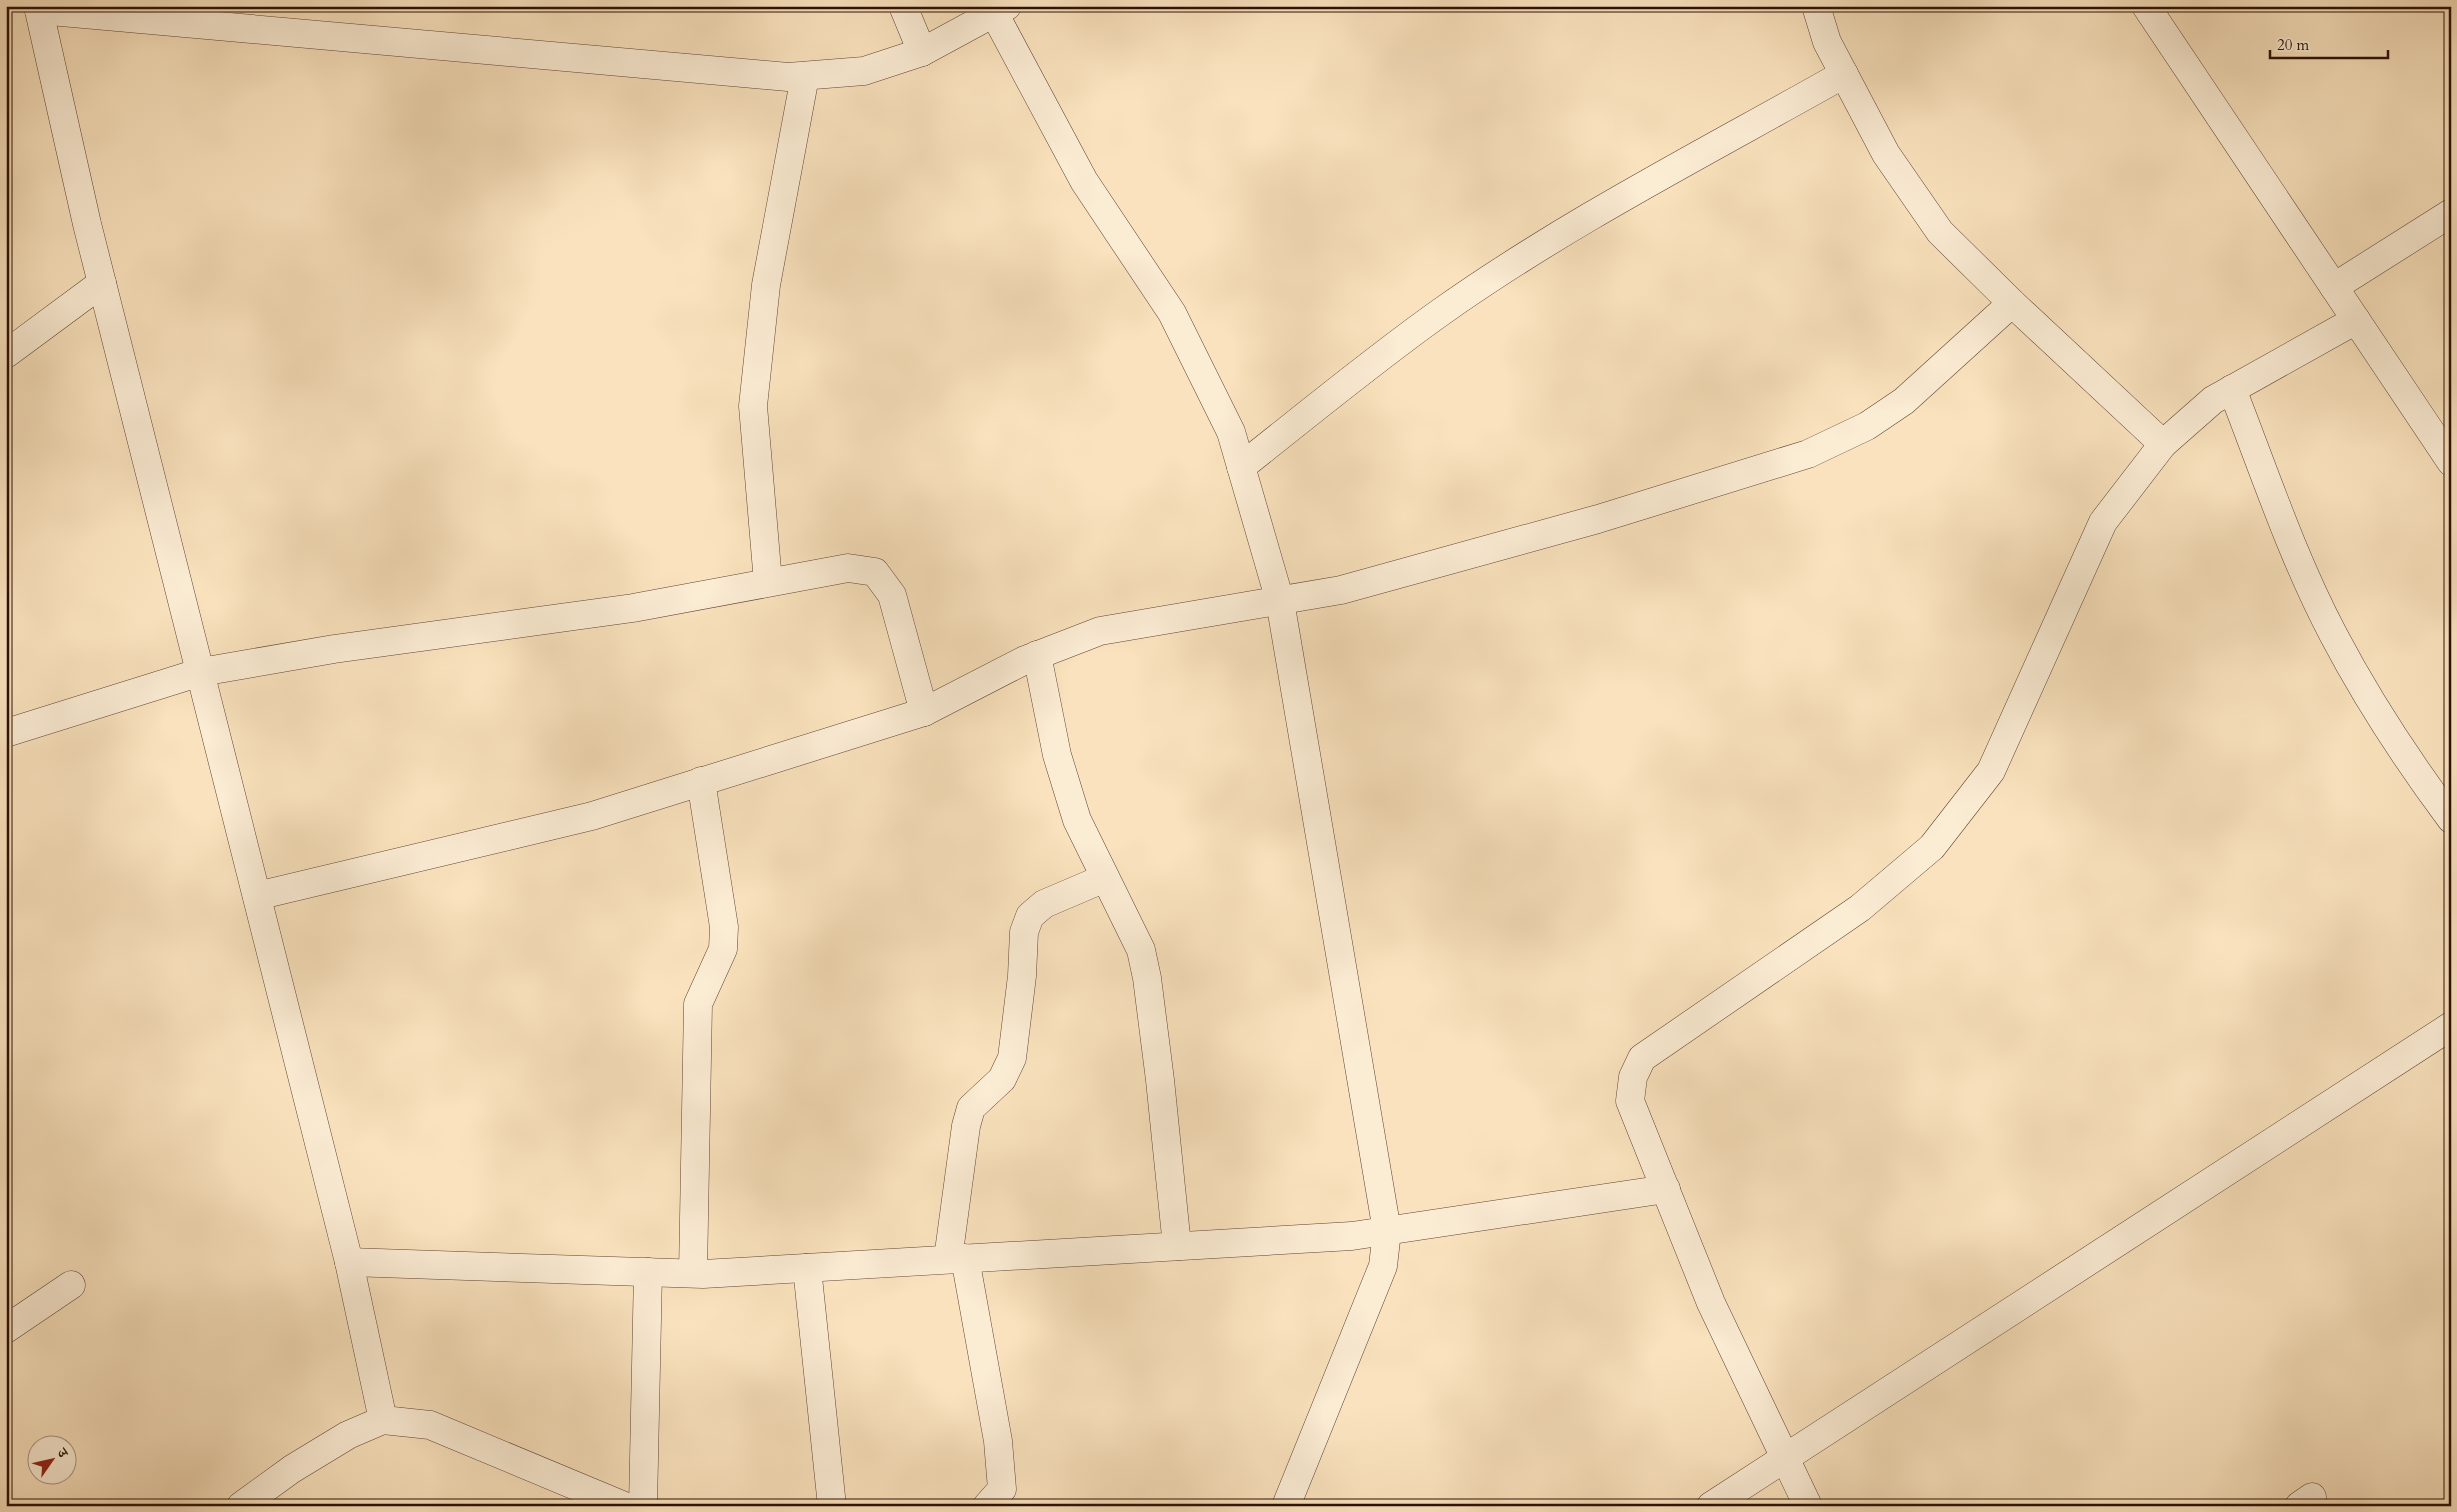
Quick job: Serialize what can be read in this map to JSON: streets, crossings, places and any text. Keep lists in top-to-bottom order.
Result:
{
  "scale_bar": "20 m",
  "north": "top right"
}
